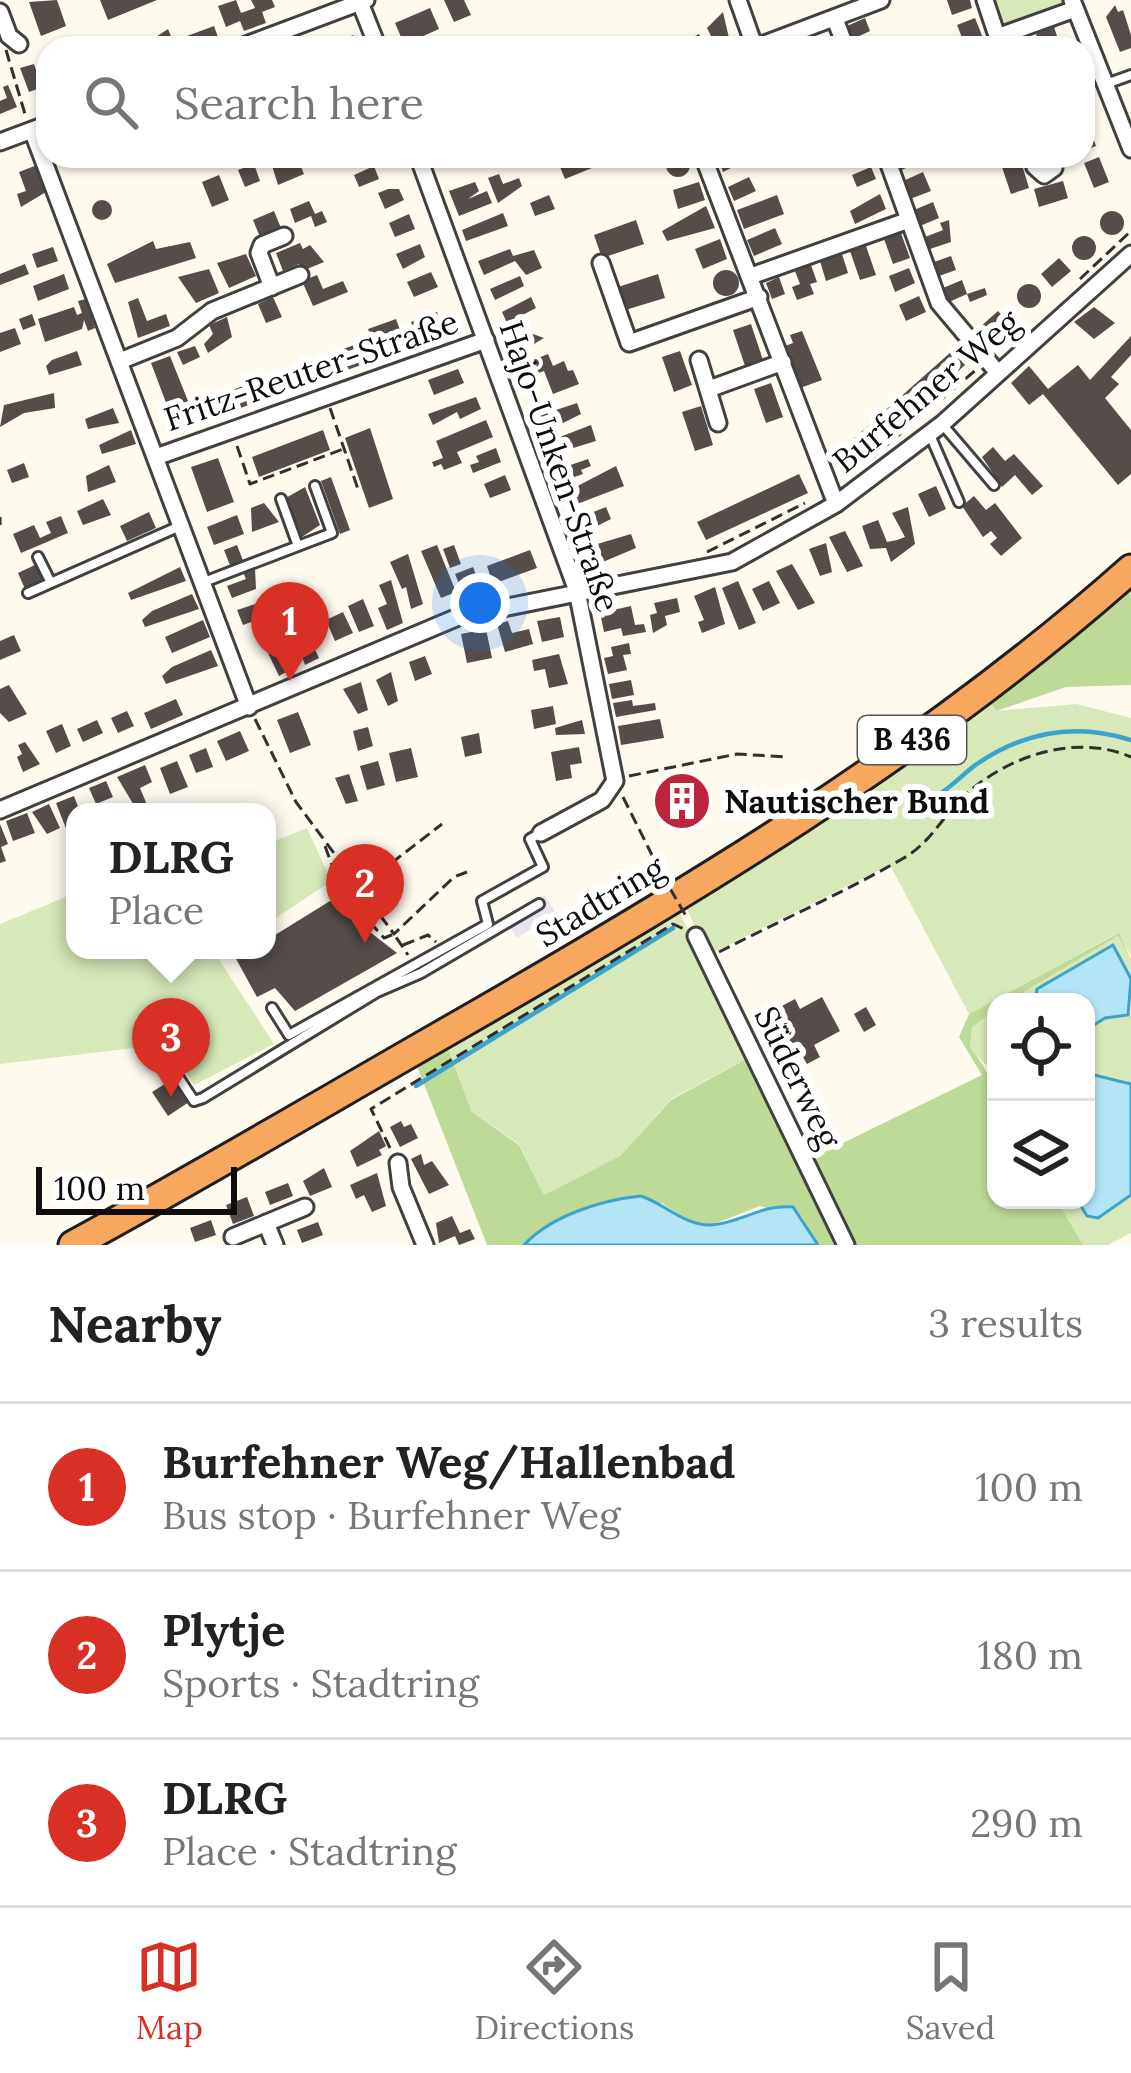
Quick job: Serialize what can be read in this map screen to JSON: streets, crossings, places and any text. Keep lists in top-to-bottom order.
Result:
{
  "streets": {
    "highway": ["B 436", "Stadtring"],
    "street": [
      "Fritz-Reuter-Straße",
      "Burfehner Weg",
      "Hajo-Unken-Straße",
      "Süderweg"
    ]
  },
  "crossings": [
    ["Fritz-Reuter-Straße", "Hajo-Unken-Straße"],
    ["Burfehner Weg", "Hajo-Unken-Straße"]
  ],
  "places": {
    "building": ["Nautischer Bund"]
  },
  "scale_bar": "100 m",
  "page": {
    "search": "Search here",
    "pins": ["1", "2", "3"],
    "popup": ["DLRG", "Place"],
    "scale": "100 m",
    "heading": ["Nearby", "3 results"],
    "list": [
      {
        "mark": "1",
        "name": "Burfehner Weg/Hallenbad",
        "note": "Bus stop · Burfehner Weg",
        "value": "100 m"
      },
      {
        "mark": "2",
        "name": "Plytje",
        "note": "Sports · Stadtring",
        "value": "180 m"
      },
      {
        "mark": "3",
        "name": "DLRG",
        "note": "Place · Stadtring",
        "value": "290 m"
      }
    ],
    "nav": ["Map", "Directions", "Saved"]
  }
}
